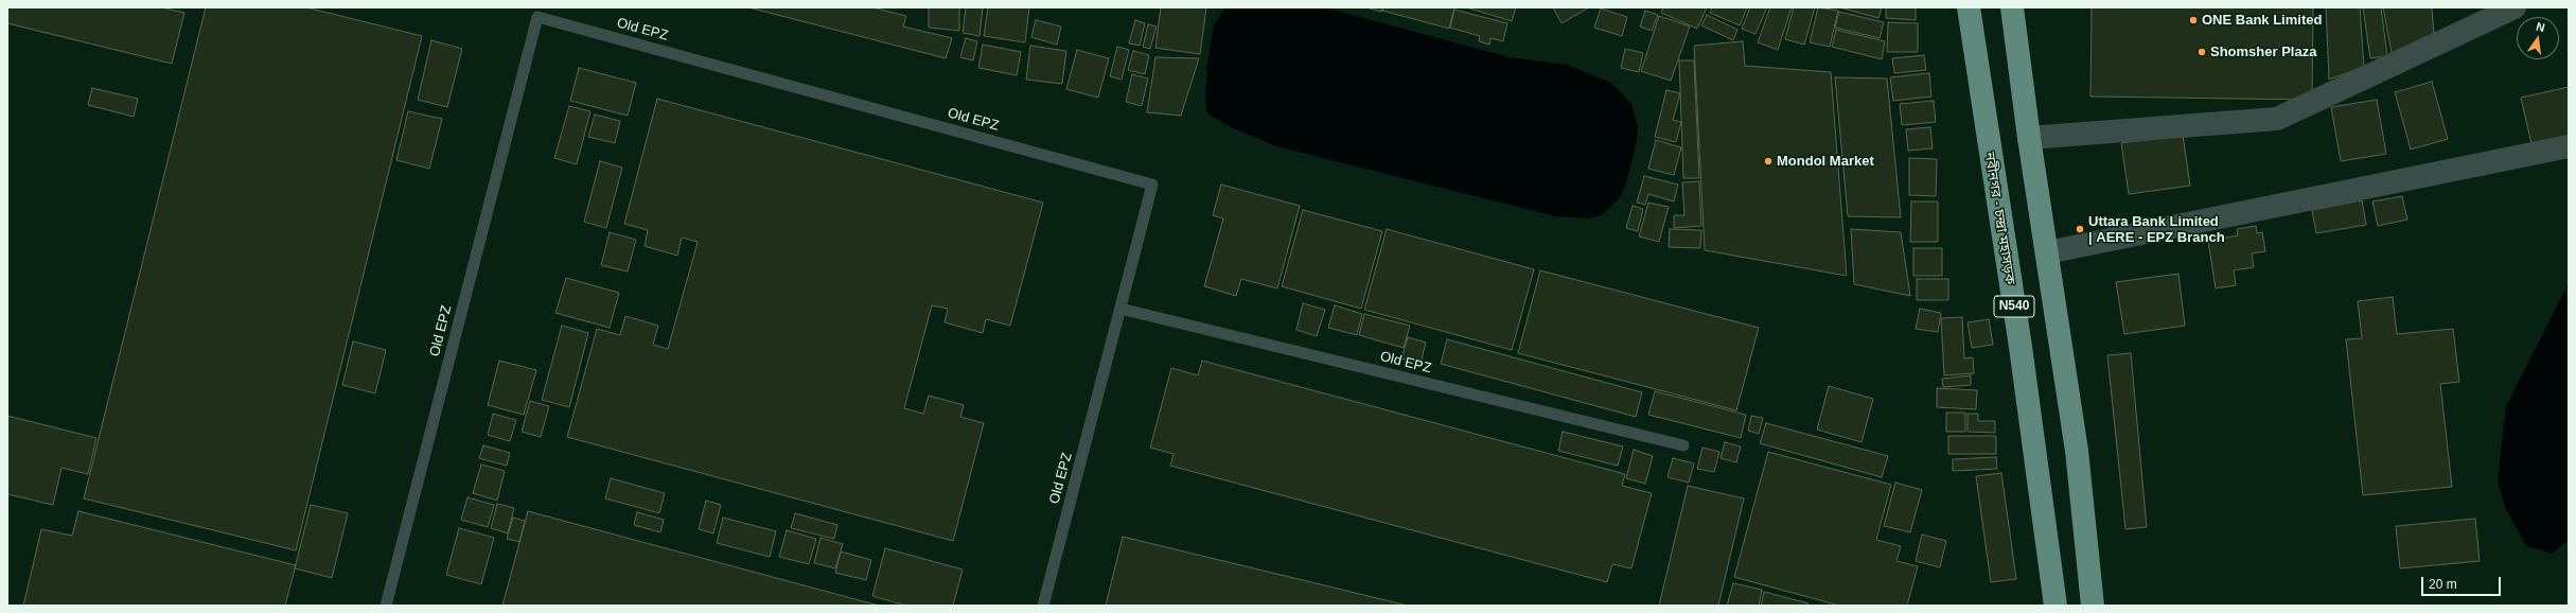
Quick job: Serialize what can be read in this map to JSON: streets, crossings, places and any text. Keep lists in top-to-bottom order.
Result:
{
  "streets": {
    "highway": ["নবীনগর - চন্দ্রা মহাসড়ক", "N540"],
    "lane": ["Old EPZ"]
  },
  "places": [
    "ONE Bank Limited",
    "Shomsher Plaza",
    "Mondol Market",
    "Uttara Bank Limited | AERE - EPZ Branch"
  ],
  "scale_bar": "20 m",
  "north": "top"
}
